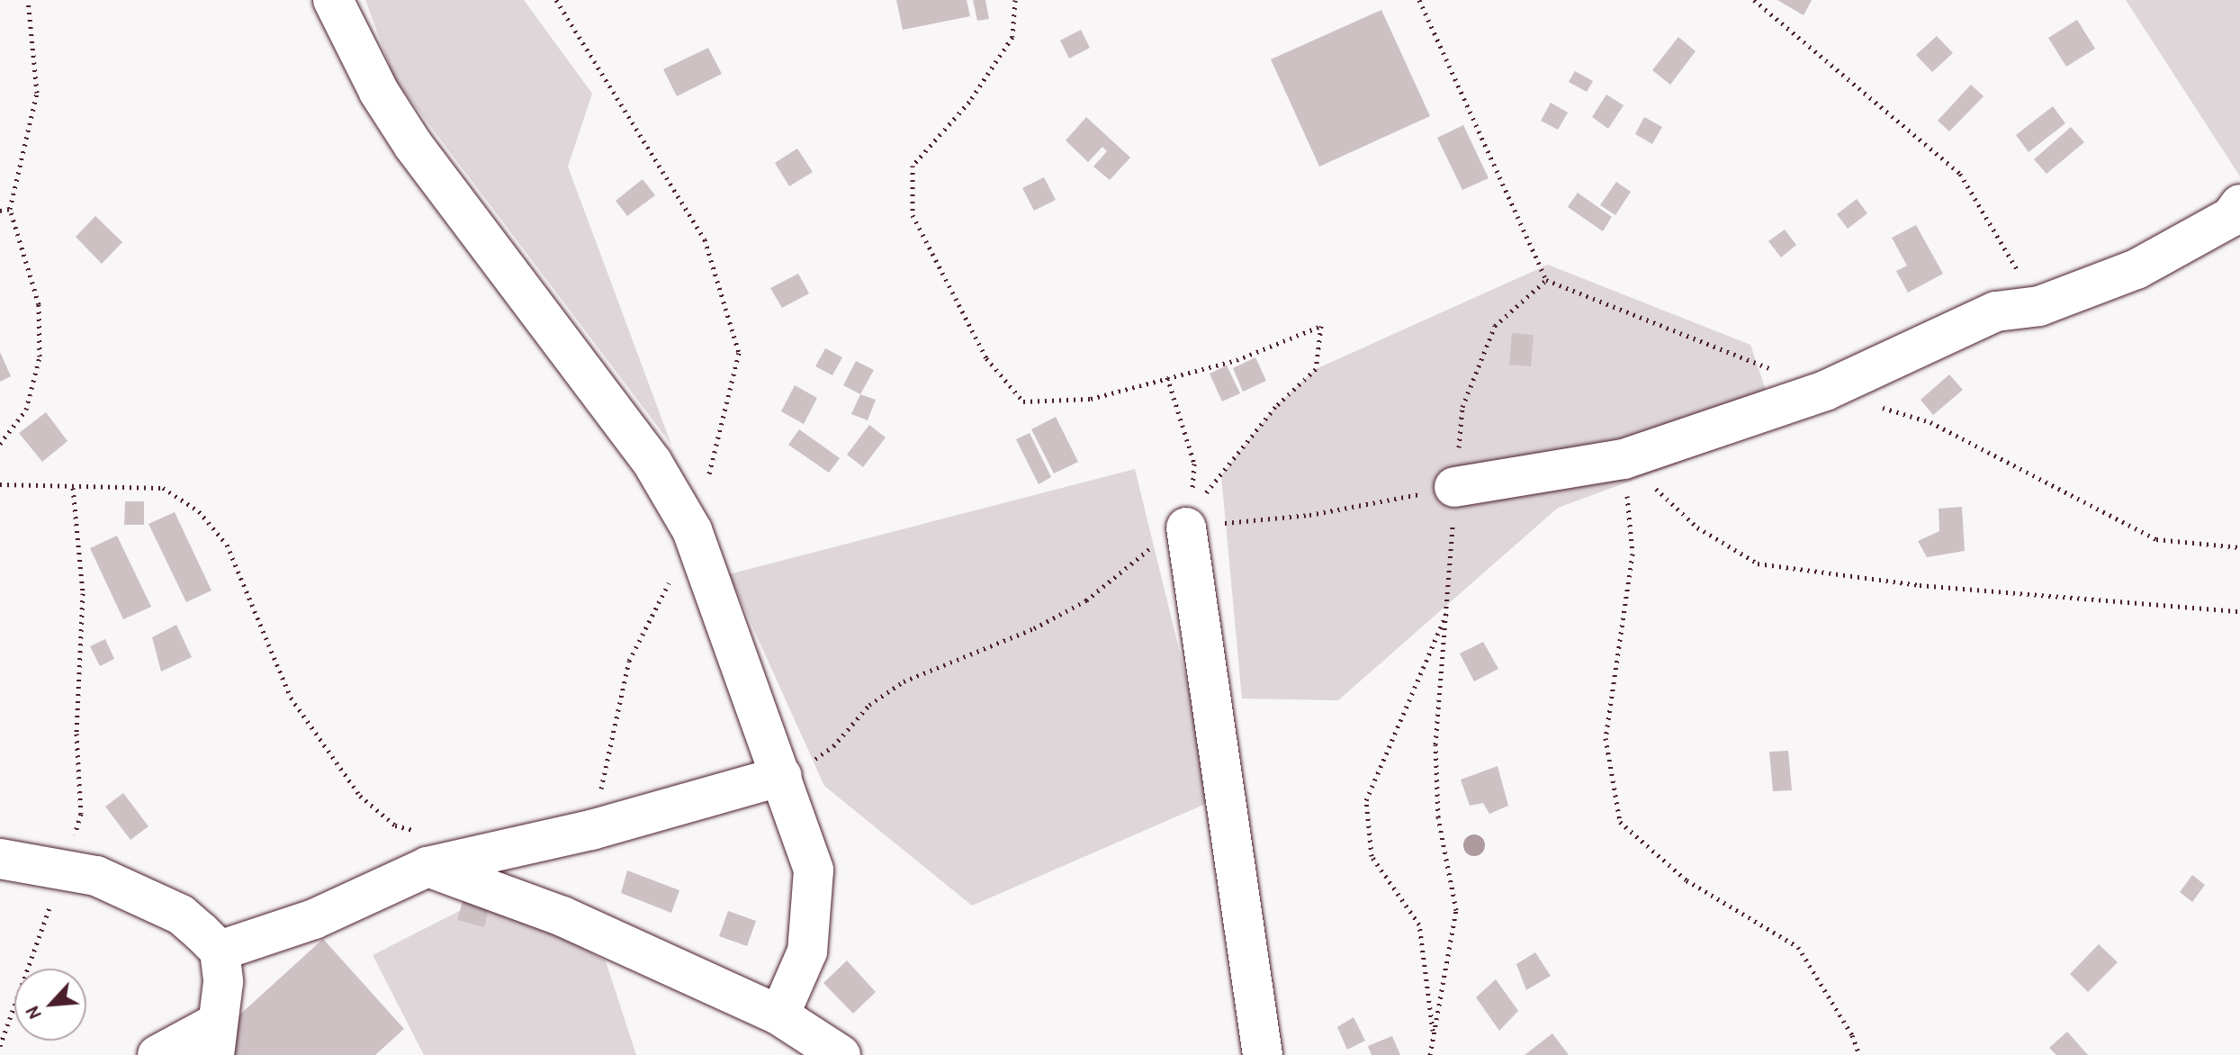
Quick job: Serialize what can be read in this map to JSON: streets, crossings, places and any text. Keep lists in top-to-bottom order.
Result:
{
  "north": "bottom left"
}
